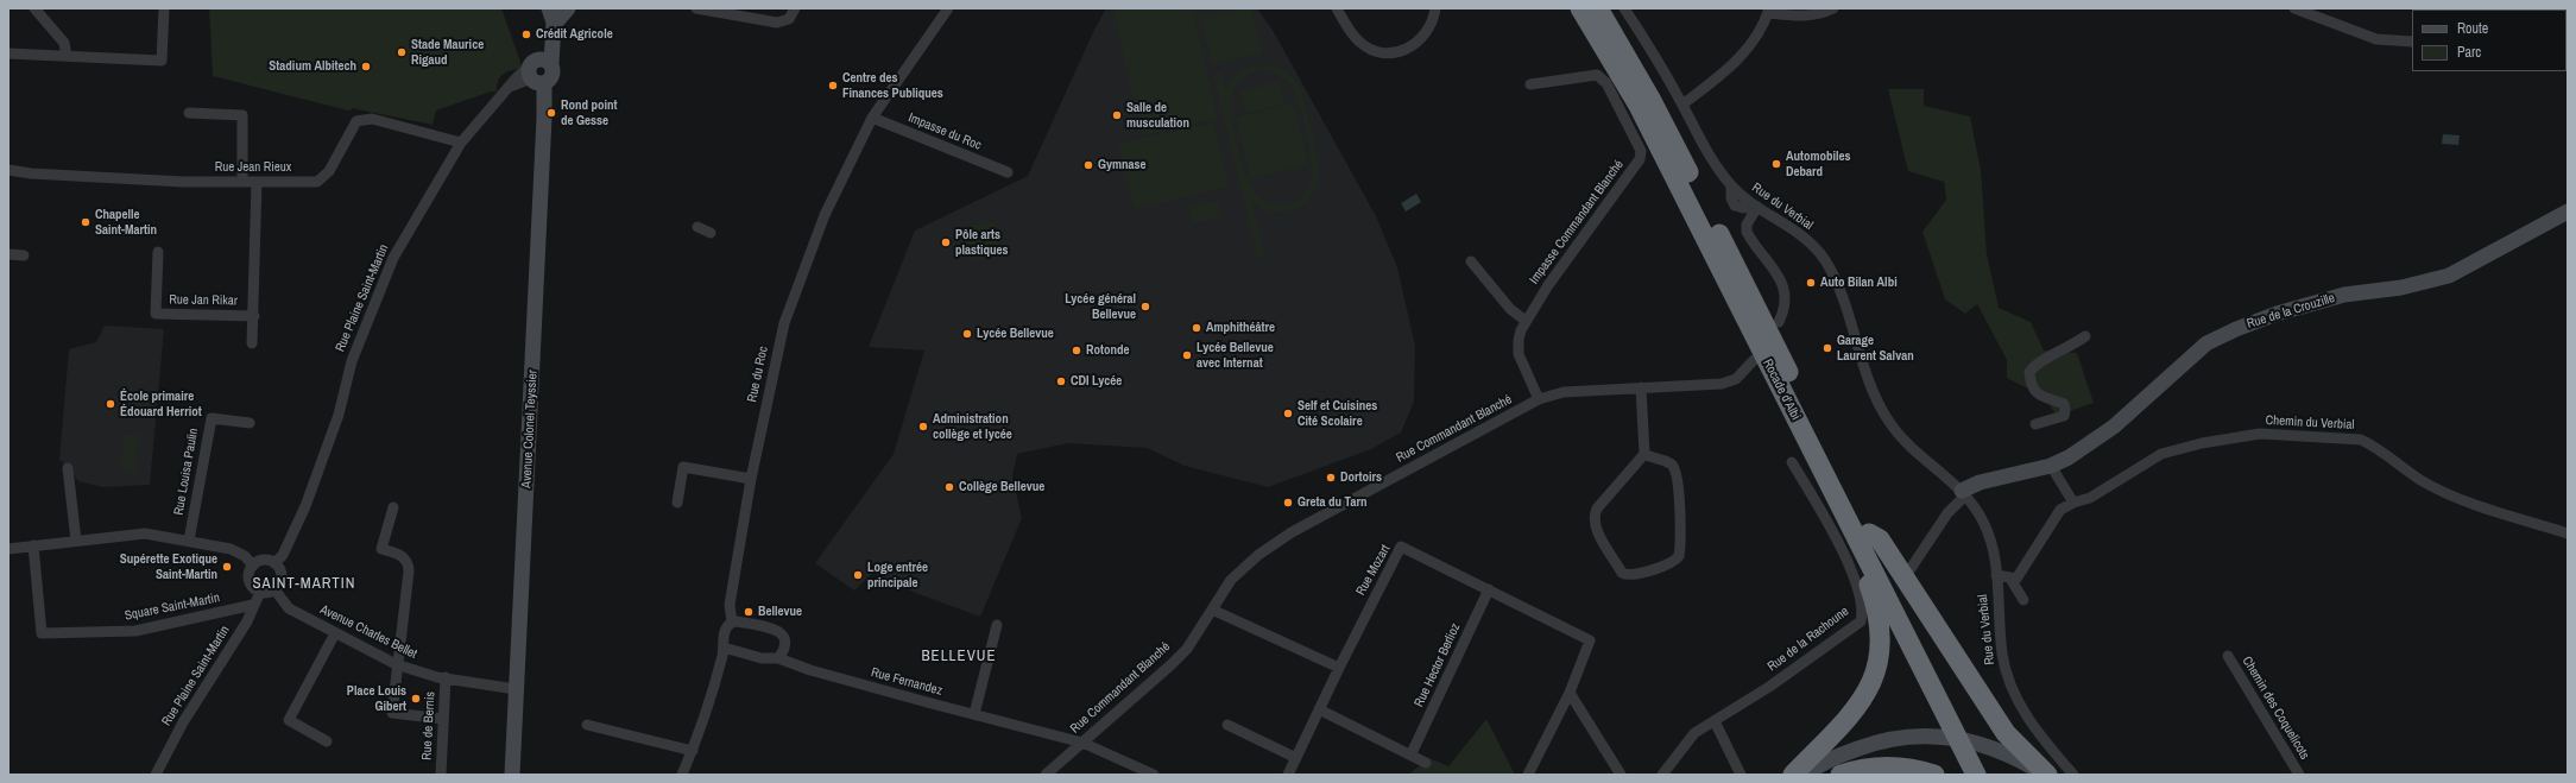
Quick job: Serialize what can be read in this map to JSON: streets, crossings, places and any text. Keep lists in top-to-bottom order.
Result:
{
  "streets": {
    "highway": ["Rocade d'Albi"],
    "main road": ["Rue de la Crouzille", "Avenue Colonel Teyssier"],
    "street": [
      "Impasse du Roc",
      "Rue Jean Rieux",
      "Rue du Verbial",
      "Impasse Commandant Blanché",
      "Rue Plaine Saint-Martin",
      "Rue Jan Rikar",
      "Rue du Roc",
      "Chemin du Verbial",
      "Rue Commandant Blanché",
      "Rue Louisa Paulin",
      "Rue Mozart",
      "Square Saint-Martin",
      "Avenue Charles Bellet",
      "Rue de la Rachoune",
      "Rue Hector Berlioz",
      "Rue Fernandez",
      "Chemin des Coquelicots",
      "Rue de Bernis"
    ]
  },
  "crossings": [
    ["Impasse du Roc", "Rue du Roc"],
    ["Rue Jean Rieux", "Rue Plaine Saint-Martin"],
    ["Rue Jean Rieux", "Rue Jan Rikar"],
    ["Rue du Verbial", "Rue de la Crouzille"],
    ["Impasse Commandant Blanché", "Rue Commandant Blanché"],
    ["Rue Plaine Saint-Martin", "Avenue Colonel Teyssier"],
    ["Rue Plaine Saint-Martin", "Square Saint-Martin"],
    ["Rue Plaine Saint-Martin", "Avenue Charles Bellet"],
    ["Rue du Roc", "Rue Fernandez"],
    ["Avenue Colonel Teyssier", "Avenue Charles Bellet"],
    ["Rue Commandant Blanché", "Rue Fernandez"],
    ["Rue Mozart", "Rue Hector Berlioz"],
    ["Avenue Charles Bellet", "Rue de Bernis"]
  ],
  "districts": ["SAINT-MARTIN", "BELLEVUE"],
  "places": [
    "Crédit Agricole",
    "Stade Maurice Rigaud",
    "Stadium Albitech",
    "Centre des Finances Publiques",
    "Rond point de Gesse",
    "Salle de musculation",
    "Automobiles Debard",
    "Gymnase",
    "Chapelle Saint-Martin",
    "Pôle arts plastiques",
    "Auto Bilan Albi",
    "Lycée général Bellevue",
    "Amphithéâtre",
    "Lycée Bellevue",
    "Garage Laurent Salvan",
    "Rotonde",
    "Lycée Bellevue avec Internat",
    "CDI Lycée",
    "École primaire Édouard Herriot",
    "Self et Cuisines Cité Scolaire",
    "Administration collège et lycée",
    "Dortoirs",
    "Collège Bellevue",
    "Greta du Tarn",
    "Supérette Exotique Saint-Martin",
    "Loge entrée principale",
    "Bellevue",
    "Place Louis Gibert"
  ],
  "legend": ["Route", "Parc"]
}
